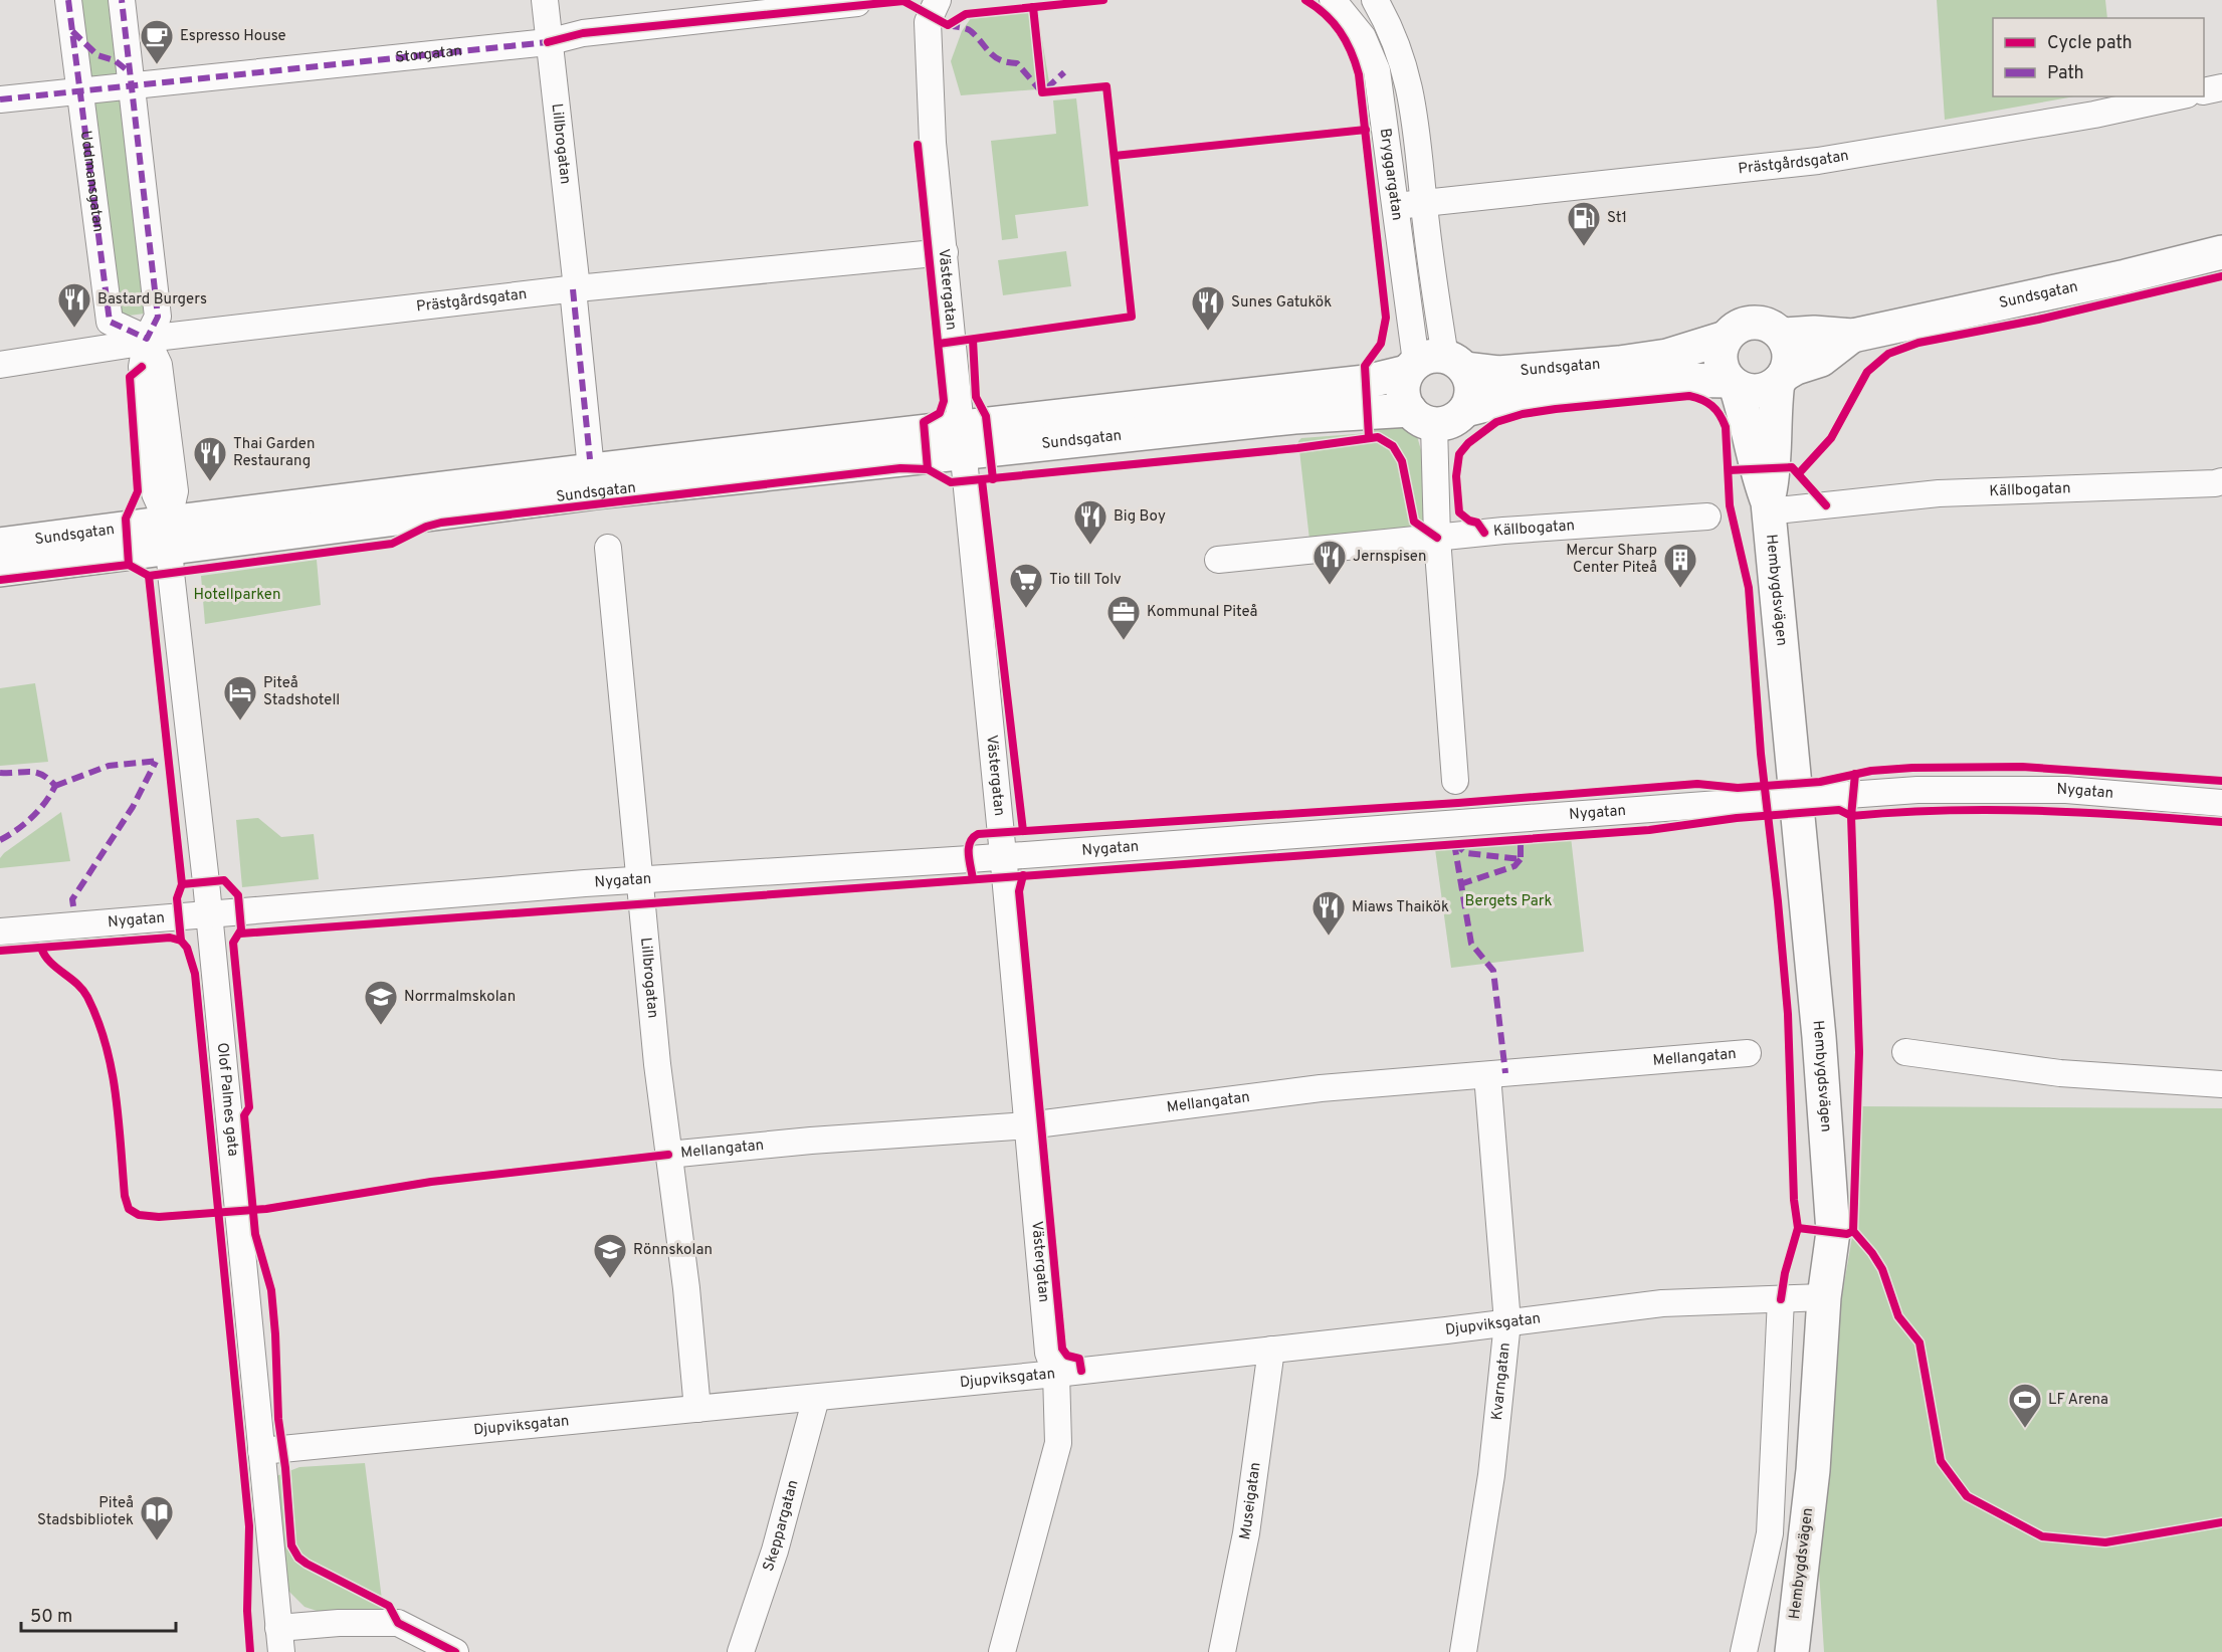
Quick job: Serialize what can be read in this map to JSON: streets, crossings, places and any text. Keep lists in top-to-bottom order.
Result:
{
  "streets": {
    "main road": ["Sundsgatan", "Hembygdsvägen"],
    "street": [
      "Storgatan",
      "Lillbrogatan",
      "Prästgårdsgatan",
      "Bryggargatan",
      "Uddmansgatan",
      "Västergatan",
      "Källbogatan",
      "Nygatan",
      "Mellangatan",
      "Olof Palmes gata",
      "Djupviksgatan",
      "Kvarngatan",
      "Museigatan",
      "Skeppargatan"
    ]
  },
  "crossings": [
    ["Storgatan", "Lillbrogatan"],
    ["Storgatan", "Uddmansgatan"],
    ["Lillbrogatan", "Prästgårdsgatan"],
    ["Lillbrogatan", "Nygatan"],
    ["Lillbrogatan", "Mellangatan"],
    ["Lillbrogatan", "Djupviksgatan"],
    ["Prästgårdsgatan", "Bryggargatan"],
    ["Prästgårdsgatan", "Uddmansgatan"],
    ["Prästgårdsgatan", "Västergatan"],
    ["Bryggargatan", "Sundsgatan"],
    ["Västergatan", "Sundsgatan"],
    ["Västergatan", "Nygatan"],
    ["Västergatan", "Mellangatan"],
    ["Västergatan", "Djupviksgatan"],
    ["Sundsgatan", "Hembygdsvägen"],
    ["Sundsgatan", "Olof Palmes gata"],
    ["Källbogatan", "Hembygdsvägen"],
    ["Hembygdsvägen", "Djupviksgatan"],
    ["Nygatan", "Olof Palmes gata"],
    ["Mellangatan", "Kvarngatan"],
    ["Olof Palmes gata", "Djupviksgatan"],
    ["Djupviksgatan", "Kvarngatan"],
    ["Djupviksgatan", "Museigatan"],
    ["Djupviksgatan", "Skeppargatan"]
  ],
  "parks": ["Hotellparken", "Bergets Park"],
  "places": {
    "cafe": ["Espresso House"],
    "fuel station": ["St1"],
    "restaurant": [
      "Bastard Burgers",
      "Sunes Gatukök",
      "Thai Garden Restaurang",
      "Big Boy",
      "Jernspisen",
      "Miaws Thaikök"
    ],
    "building": ["Mercur Sharp Center Piteå"],
    "supermarket": ["Tio till Tolv"],
    "office": ["Kommunal Piteå"],
    "hotel": ["Piteå Stadshotell"],
    "school or university": ["Norrmalmskolan", "Rönnskolan"],
    "sports": ["LF Arena"],
    "library": ["Piteå Stadsbibliotek"]
  },
  "legend": ["Cycle path", "Path"],
  "scale_bar": "50 m"
}
